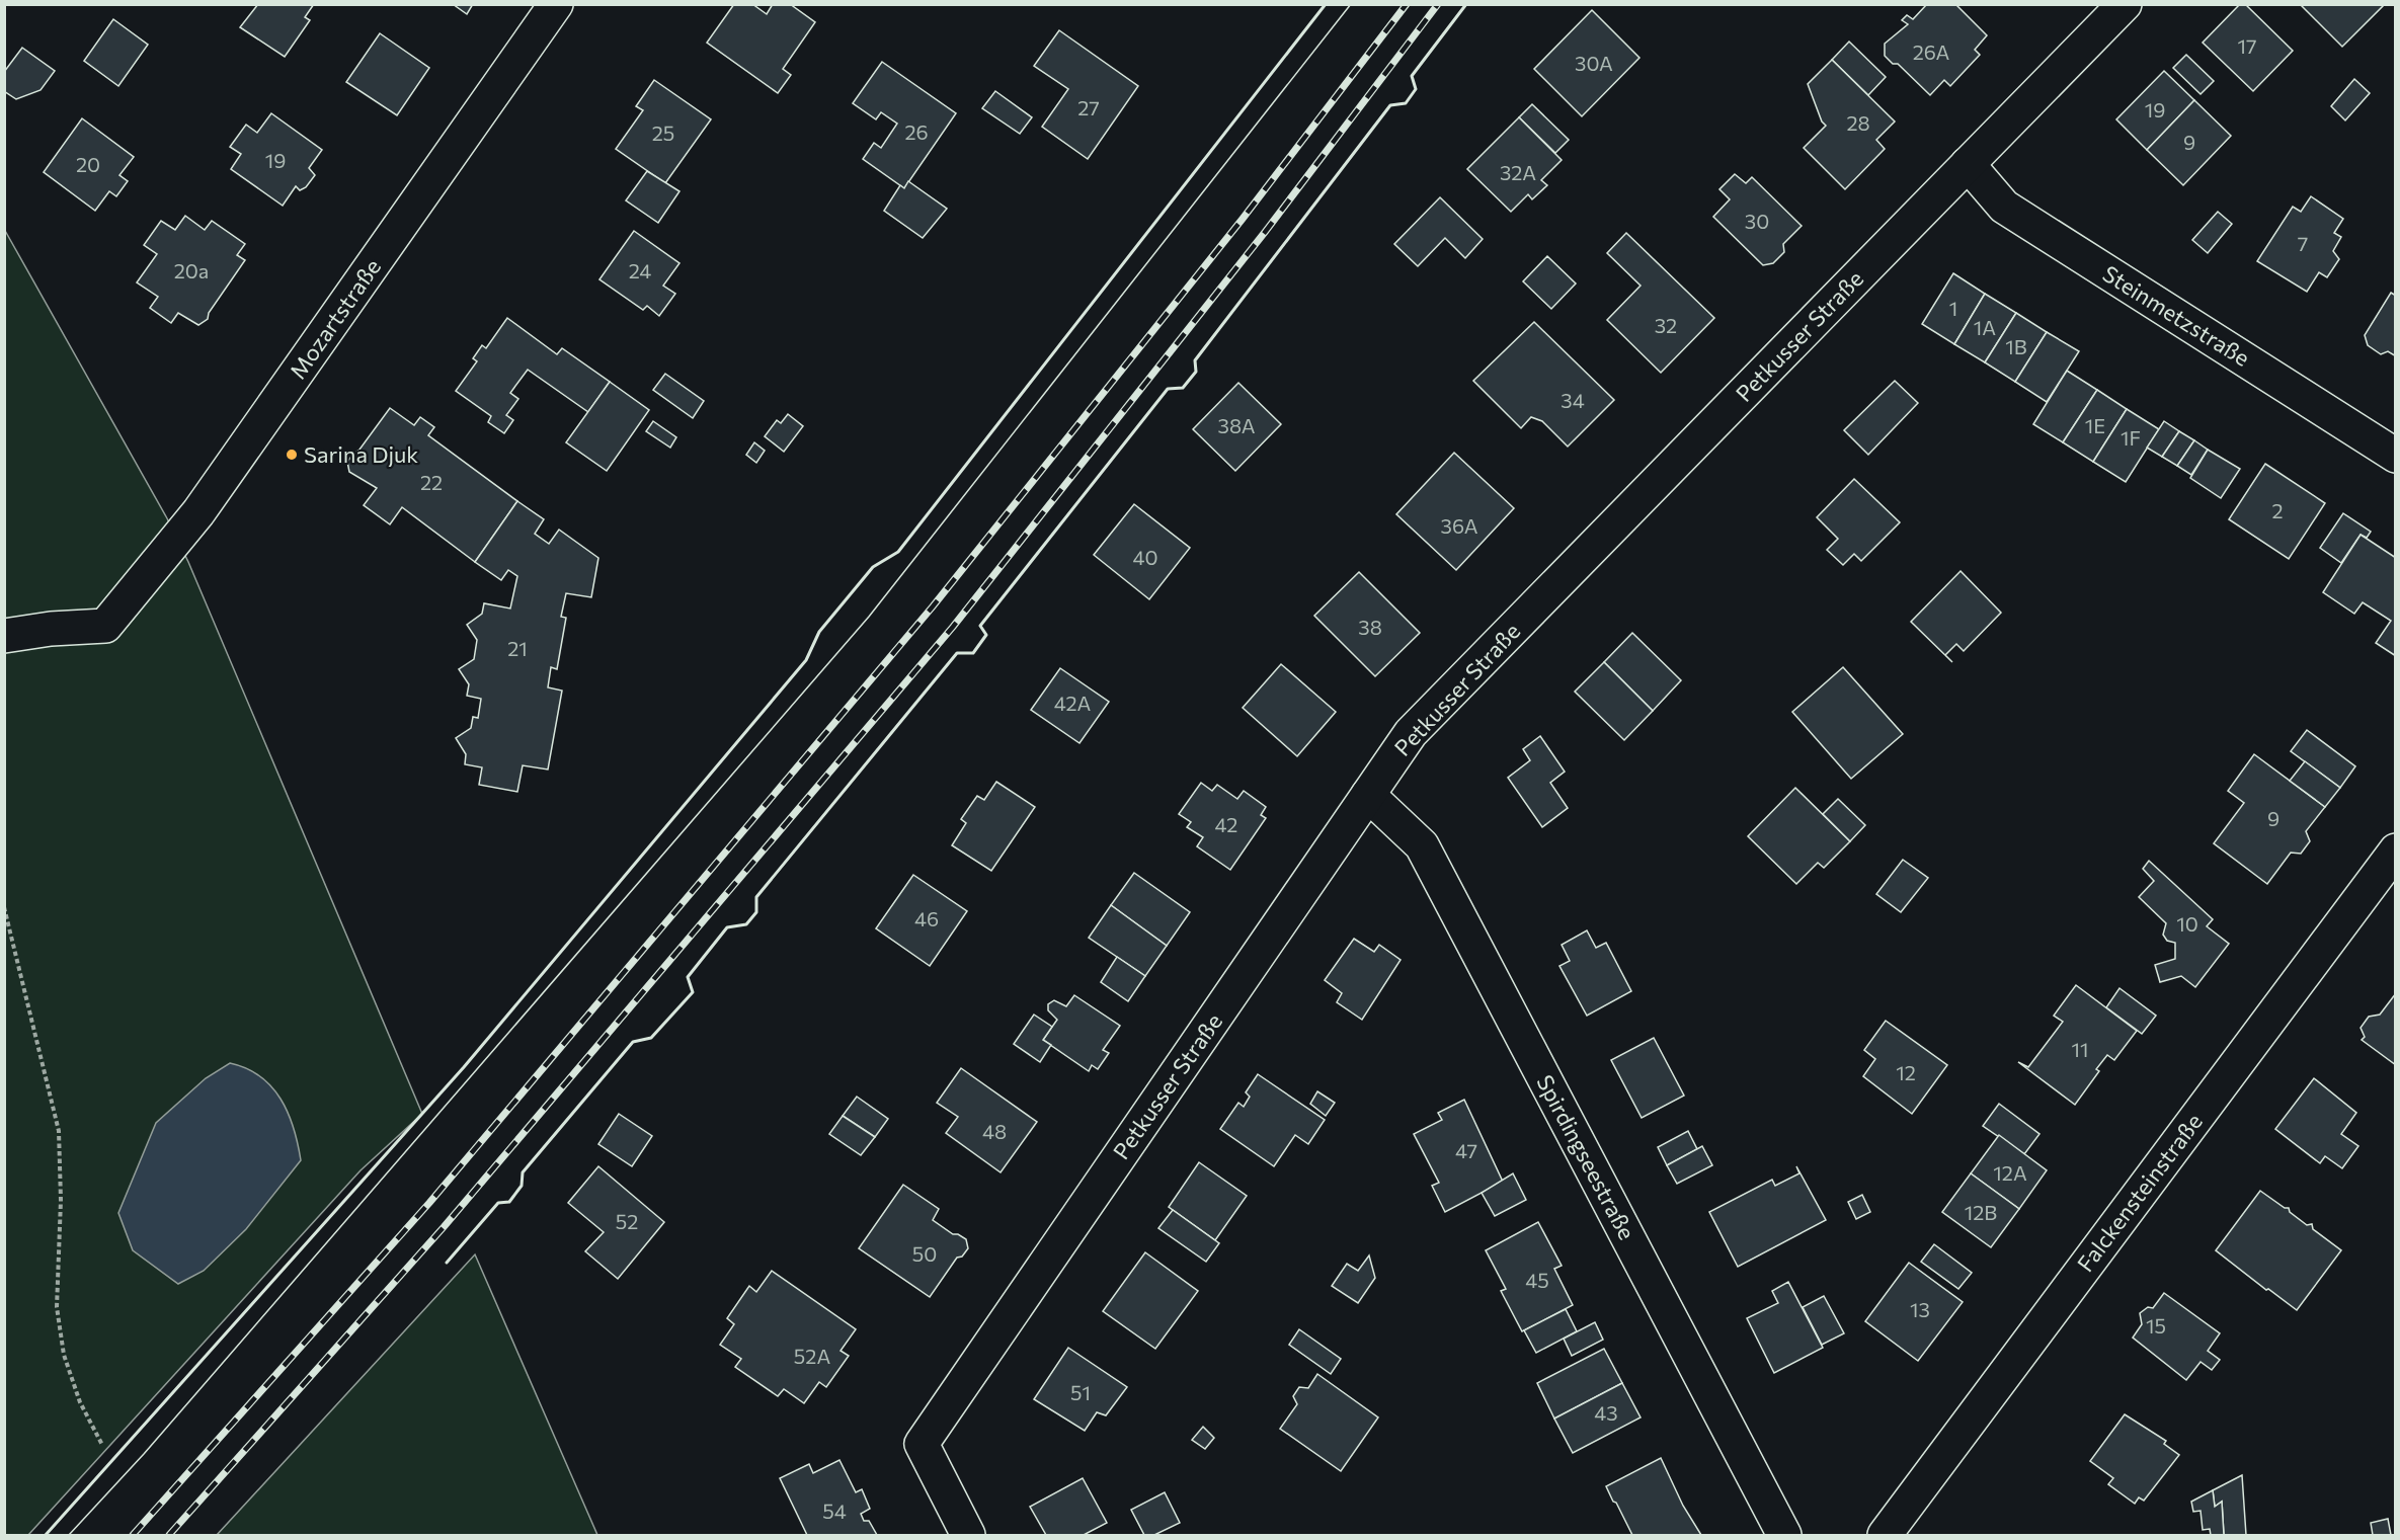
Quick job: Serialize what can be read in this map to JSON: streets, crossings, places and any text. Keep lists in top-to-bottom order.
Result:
{
  "streets": {
    "street": [
      "Steinmetzstraße",
      "Mozartstraße",
      "Petkusser Straße",
      "Spirdingseestraße",
      "Falckensteinstraße"
    ]
  },
  "crossings": [
    ["Steinmetzstraße", "Petkusser Straße"],
    ["Petkusser Straße", "Spirdingseestraße"]
  ],
  "places": ["Sarina Djuk"],
  "house_numbers": [
    "17",
    "26A",
    "30A",
    "27",
    "19",
    "28",
    "26",
    "25",
    "9",
    "19",
    "20",
    "32A",
    "30",
    "7",
    "20a",
    "24",
    "1",
    "32",
    "1A",
    "1B",
    "34",
    "38A",
    "1E",
    "1F",
    "22",
    "2",
    "36A",
    "40",
    "38",
    "21",
    "42A",
    "9",
    "42",
    "46",
    "10",
    "11",
    "12",
    "48",
    "47",
    "12A",
    "12B",
    "52",
    "50",
    "45",
    "13",
    "15",
    "52A",
    "51",
    "43",
    "54"
  ]
}
